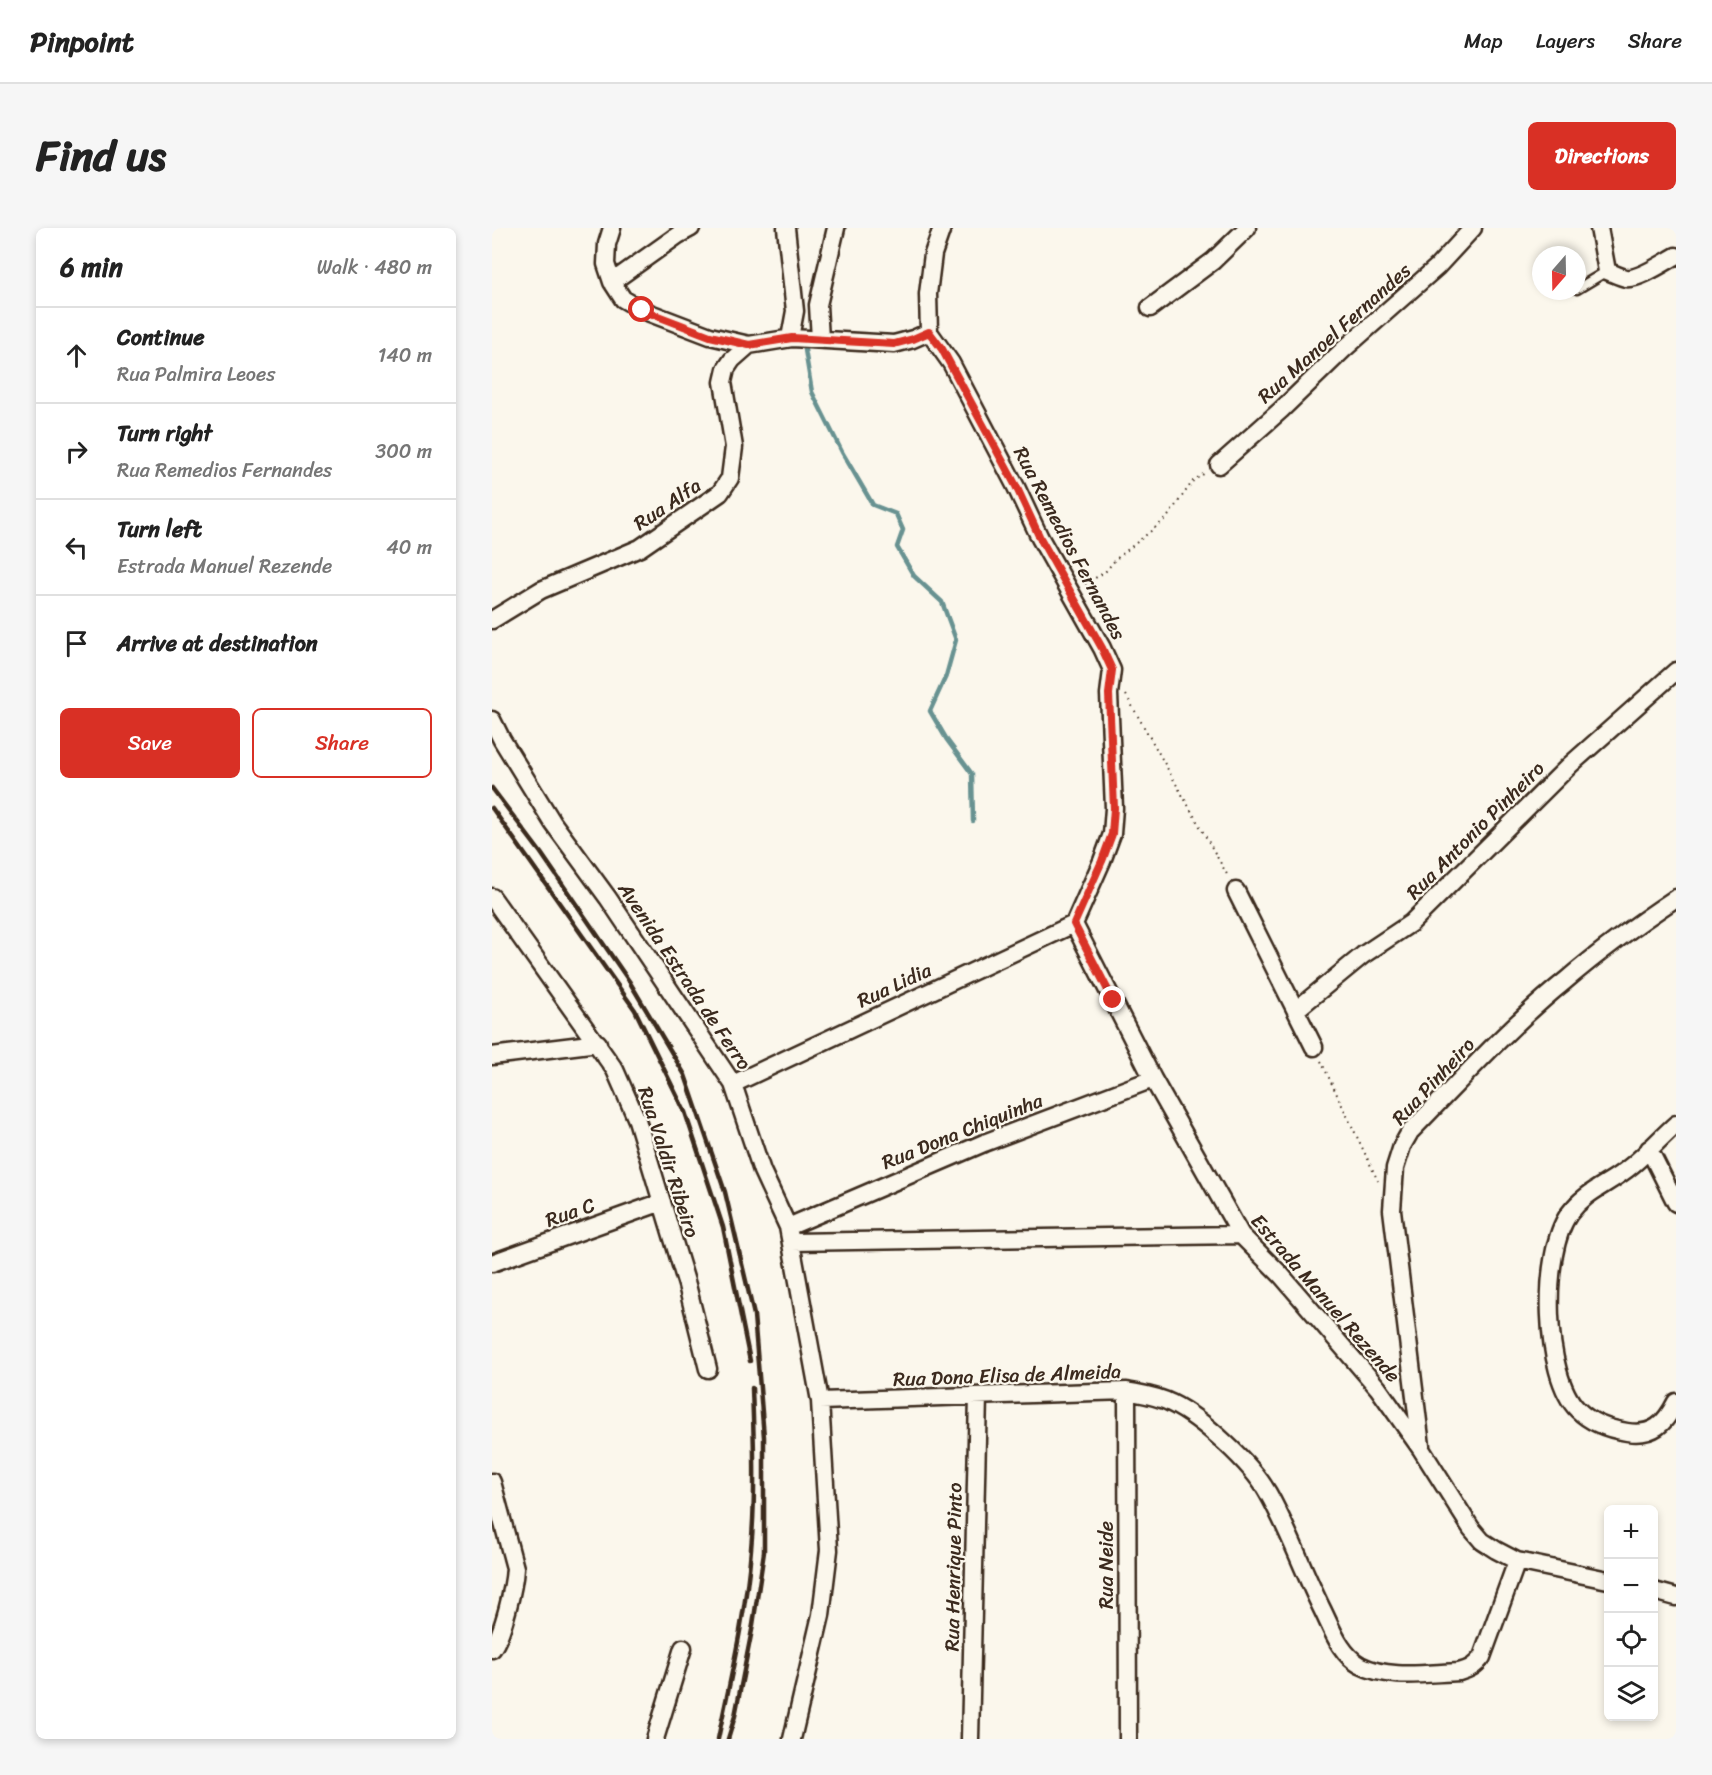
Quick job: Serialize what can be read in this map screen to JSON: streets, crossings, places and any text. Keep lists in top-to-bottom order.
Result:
{
  "streets": {
    "street": [
      "Rua Manoel Fernandes",
      "Rua Alfa",
      "Rua Remedios Fernandes",
      "Rua Antonio Pinheiro",
      "Avenida Estrada de Ferro",
      "Rua Lidia",
      "Rua Pinheiro",
      "Rua Dona Chiquinha",
      "Rua Valdir Ribeiro",
      "Rua C",
      "Estrada Manuel Rezende",
      "Rua Dona Elisa de Almeida",
      "Rua Neide",
      "Rua Henrique Pinto"
    ]
  },
  "crossings": [
    ["Rua Remedios Fernandes", "Rua Lidia"],
    ["Rua Remedios Fernandes", "Estrada Manuel Rezende"],
    ["Avenida Estrada de Ferro", "Rua Lidia"],
    ["Avenida Estrada de Ferro", "Rua Dona Chiquinha"],
    ["Avenida Estrada de Ferro", "Rua Dona Elisa de Almeida"],
    ["Rua Lidia", "Estrada Manuel Rezende"],
    ["Rua Pinheiro", "Estrada Manuel Rezende"],
    ["Rua Dona Chiquinha", "Estrada Manuel Rezende"],
    ["Rua Valdir Ribeiro", "Rua C"],
    ["Estrada Manuel Rezende", "Rua Dona Elisa de Almeida"],
    ["Rua Dona Elisa de Almeida", "Rua Neide"],
    ["Rua Dona Elisa de Almeida", "Rua Henrique Pinto"]
  ],
  "north": "bottom",
  "page": {
    "header": "Pinpoint",
    "nav": ["Map", "Layers", "Share"],
    "title": "Find us",
    "buttons": [
      "Directions",
      ["Save", "Share"]
    ],
    "heading": ["6 min", "Walk · 480 m"],
    "list": [
      ["Continue", "Rua Palmira Leoes", "140 m"],
      ["Turn right", "Rua Remedios Fernandes", "300 m"],
      ["Turn left", "Estrada Manuel Rezende", "40 m"],
      "Arrive at destination"
    ],
    "map_buttons": ["+", "−"]
  }
}
